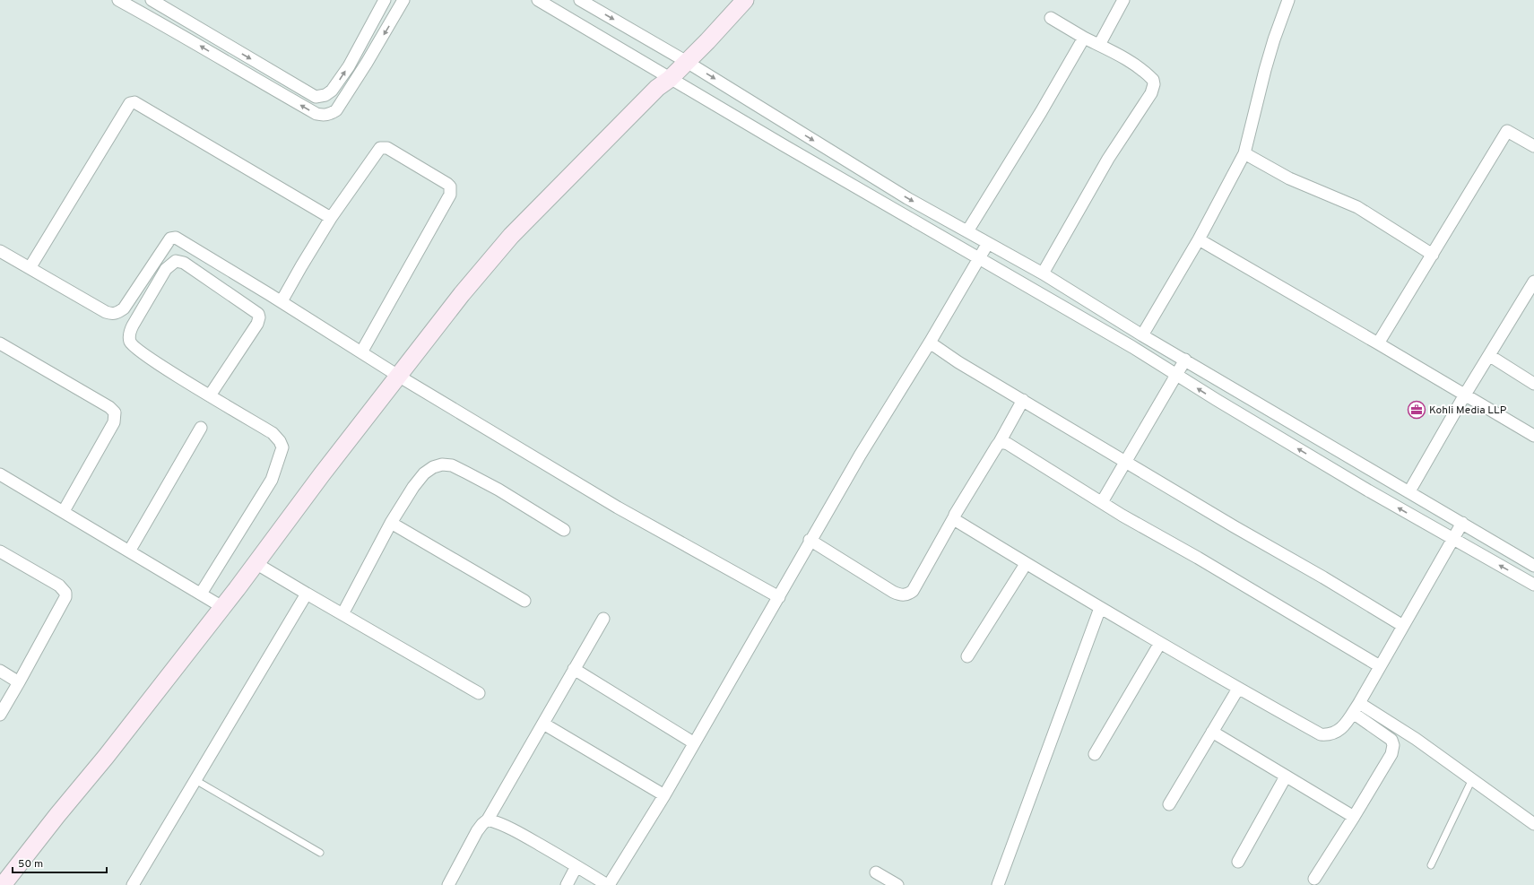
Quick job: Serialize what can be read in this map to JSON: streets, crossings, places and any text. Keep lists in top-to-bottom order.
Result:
{
  "places": {
    "office": ["Kohli Media LLP"]
  },
  "scale_bar": "50 m"
}
